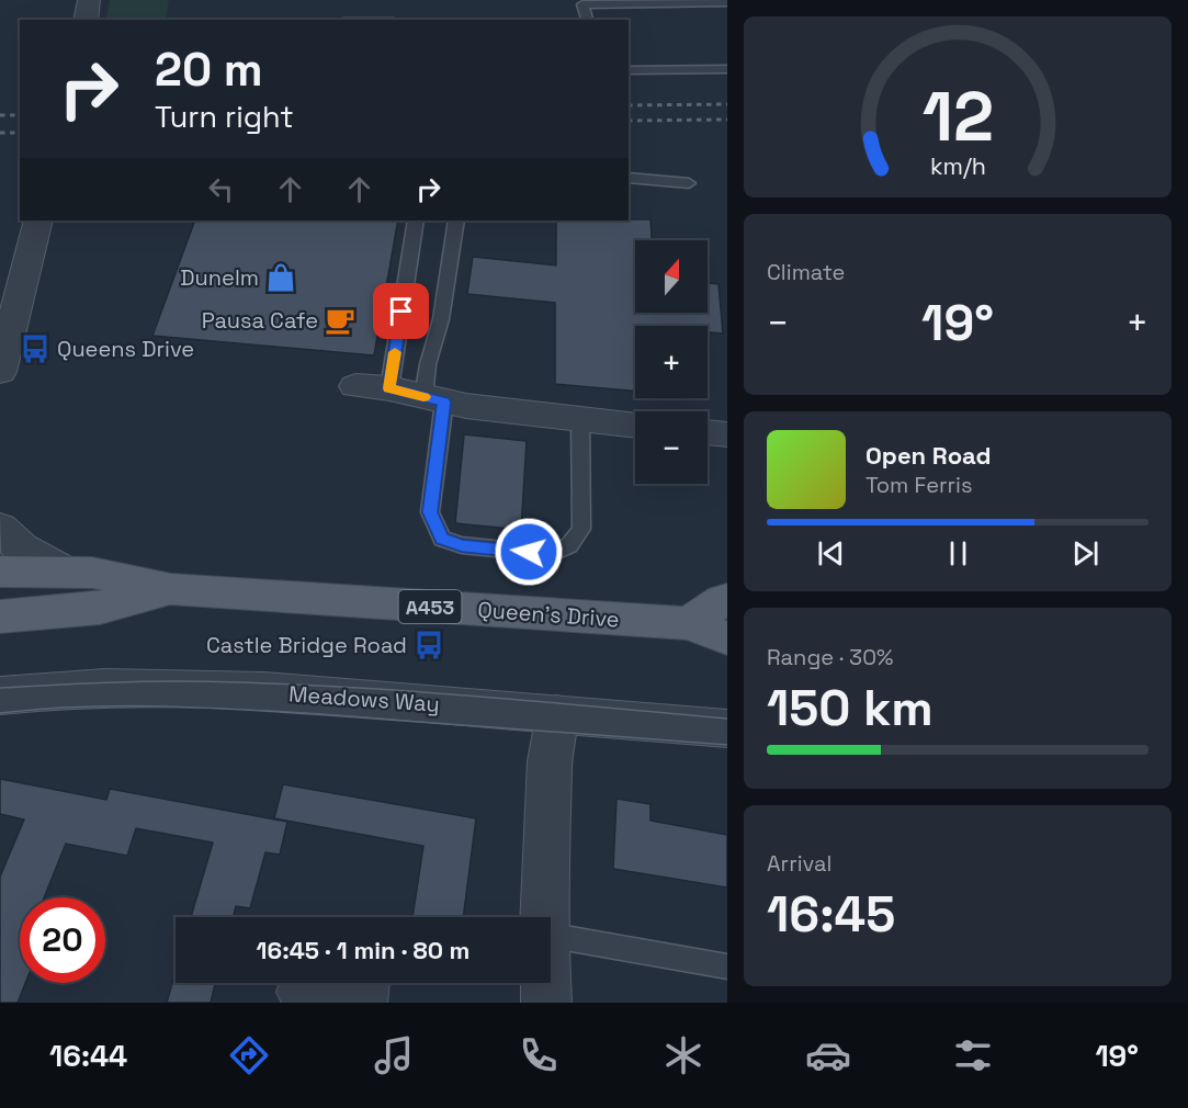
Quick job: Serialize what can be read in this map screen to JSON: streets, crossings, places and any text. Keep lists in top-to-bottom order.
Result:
{
  "streets": {
    "main road": ["A453", "Queen's Drive"],
    "street": ["Meadows Way"]
  },
  "places": {
    "shop": ["Dunelm"],
    "cafe": ["Pausa Cafe"],
    "bus stop": ["Queens Drive", "Castle Bridge Road"]
  },
  "north": "top",
  "page": {
    "turn": ["20 m", "Turn right"],
    "tile": [
      "Climate",
      ["Range · 30%", "150 km"],
      ["Arrival", "16:45"]
    ],
    "map_buttons": ["+", "−"],
    "heat": ["−", "19°", "+"],
    "song": ["Open Road", "Tom Ferris"],
    "limit": "20",
    "trip": "16:45 · 1 min · 80 m",
    "tabs": ["16:44", "19°"],
    "gauge": ["12", "km/h"]
  }
}
